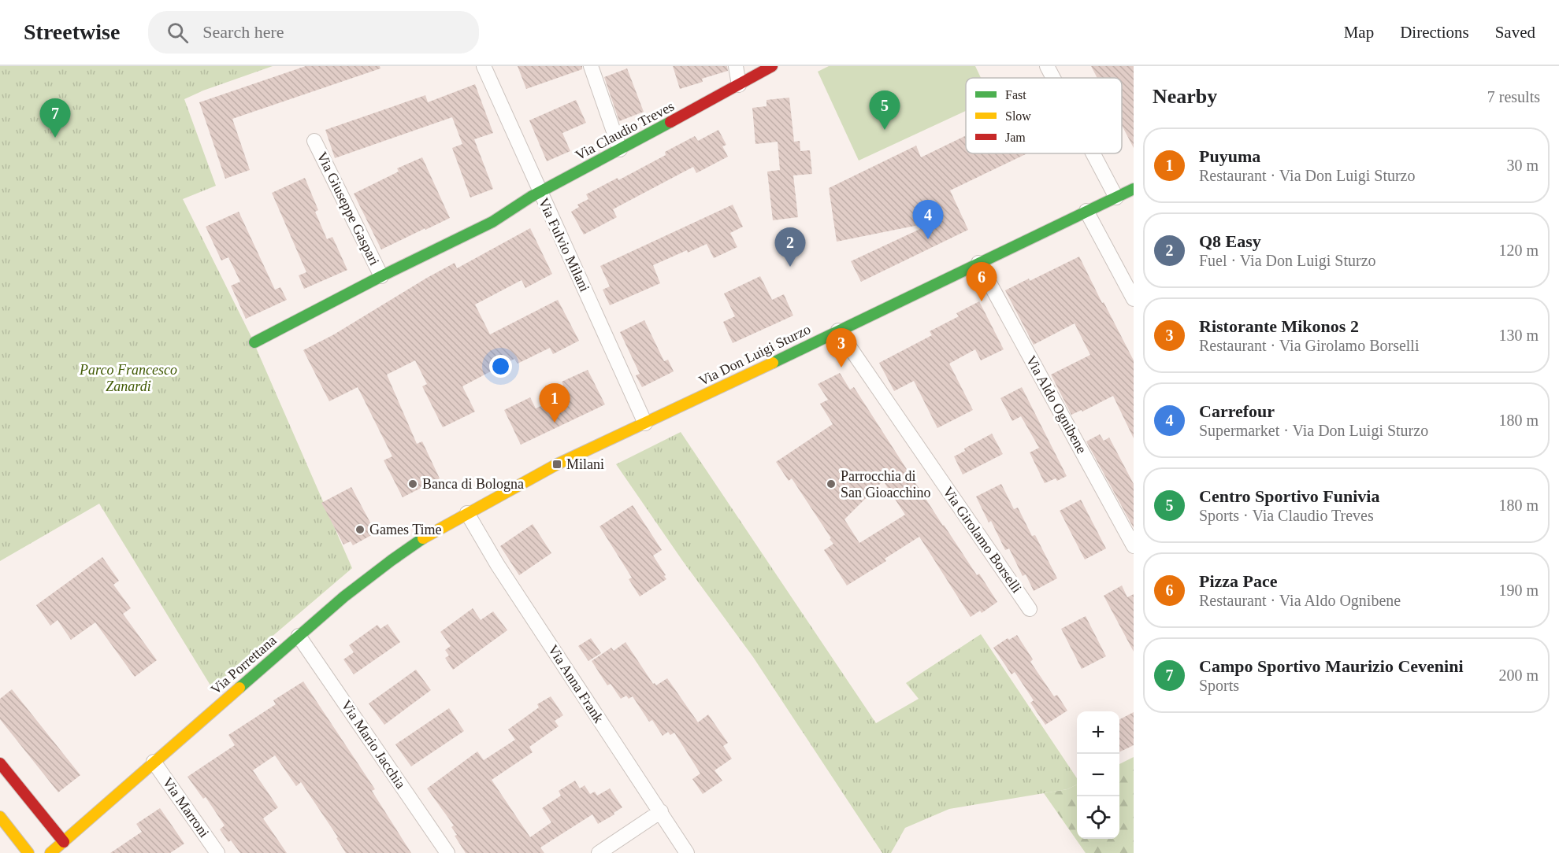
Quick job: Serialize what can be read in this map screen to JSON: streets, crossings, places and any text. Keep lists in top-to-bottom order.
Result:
{
  "streets": {
    "main road": [
      "Via Claudio Treves",
      "Via Giuseppe Gaspari",
      "Via Don Luigi Sturzo",
      "Via Porrettana"
    ],
    "street": [
      "Via Fulvio Milani",
      "Via Aldo Ognibene",
      "Via Girolamo Borselli",
      "Via Anna Frank",
      "Via Mario Jacchia",
      "Via Marroni"
    ]
  },
  "crossings": [
    ["Via Claudio Treves", "Via Giuseppe Gaspari"],
    ["Via Claudio Treves", "Via Fulvio Milani"],
    ["Via Fulvio Milani", "Via Don Luigi Sturzo"],
    ["Via Don Luigi Sturzo", "Via Aldo Ognibene"],
    ["Via Don Luigi Sturzo", "Via Girolamo Borselli"],
    ["Via Don Luigi Sturzo", "Via Porrettana"],
    ["Via Don Luigi Sturzo", "Via Anna Frank"],
    ["Via Porrettana", "Via Anna Frank"],
    ["Via Porrettana", "Via Mario Jacchia"],
    ["Via Porrettana", "Via Marroni"]
  ],
  "parks": ["Parco Francesco Zanardi"],
  "places": {
    "transit": ["Milani"],
    "other": ["Banca di Bologna", "Parrocchia di San Gioacchino", "Games Time"]
  },
  "legend": ["Fast", "Slow", "Jam"],
  "page": {
    "header": "Streetwise",
    "search": "Search here",
    "nav": ["Map", "Directions", "Saved"],
    "heading": ["Nearby", "7 results"],
    "pins": [
      "5",
      "7",
      "4",
      "2",
      "6",
      "3",
      "1"
    ],
    "list": [
      {
        "mark": "1",
        "name": "Puyuma",
        "note": "Restaurant · Via Don Luigi Sturzo",
        "value": "30 m"
      },
      {
        "mark": "2",
        "name": "Q8 Easy",
        "note": "Fuel · Via Don Luigi Sturzo",
        "value": "120 m"
      },
      {
        "mark": "3",
        "name": "Ristorante Mikonos 2",
        "note": "Restaurant · Via Girolamo Borselli",
        "value": "130 m"
      },
      {
        "mark": "4",
        "name": "Carrefour",
        "note": "Supermarket · Via Don Luigi Sturzo",
        "value": "180 m"
      },
      {
        "mark": "5",
        "name": "Centro Sportivo Funivia",
        "note": "Sports · Via Claudio Treves",
        "value": "180 m"
      },
      {
        "mark": "6",
        "name": "Pizza Pace",
        "note": "Restaurant · Via Aldo Ognibene",
        "value": "190 m"
      },
      {
        "mark": "7",
        "name": "Campo Sportivo Maurizio Cevenini",
        "note": "Sports",
        "value": "200 m"
      }
    ],
    "map_buttons": ["+", "−"]
  }
}
